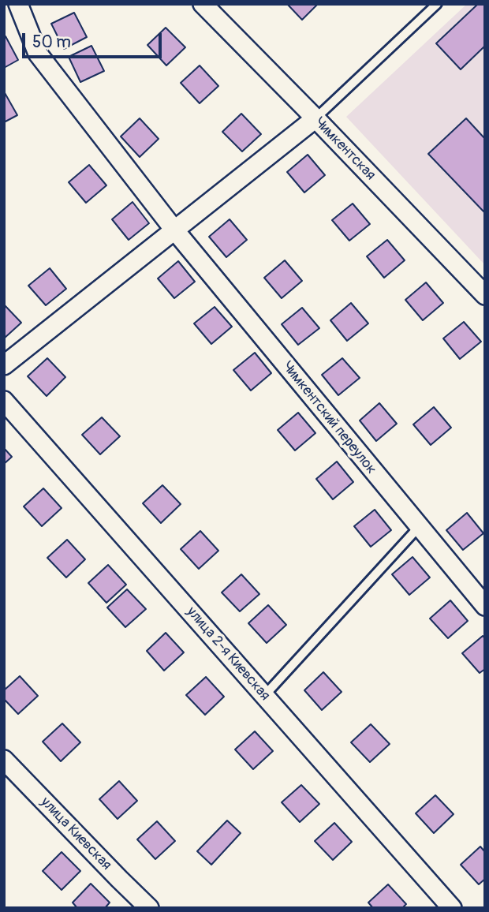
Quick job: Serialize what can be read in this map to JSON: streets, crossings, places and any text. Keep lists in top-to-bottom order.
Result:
{
  "streets": {
    "street": [
      "Чимкентская",
      "Чимкентский переулок",
      "улица 2-я Киевская",
      "улица Киевская"
    ]
  },
  "scale_bar": "50 m"
}
